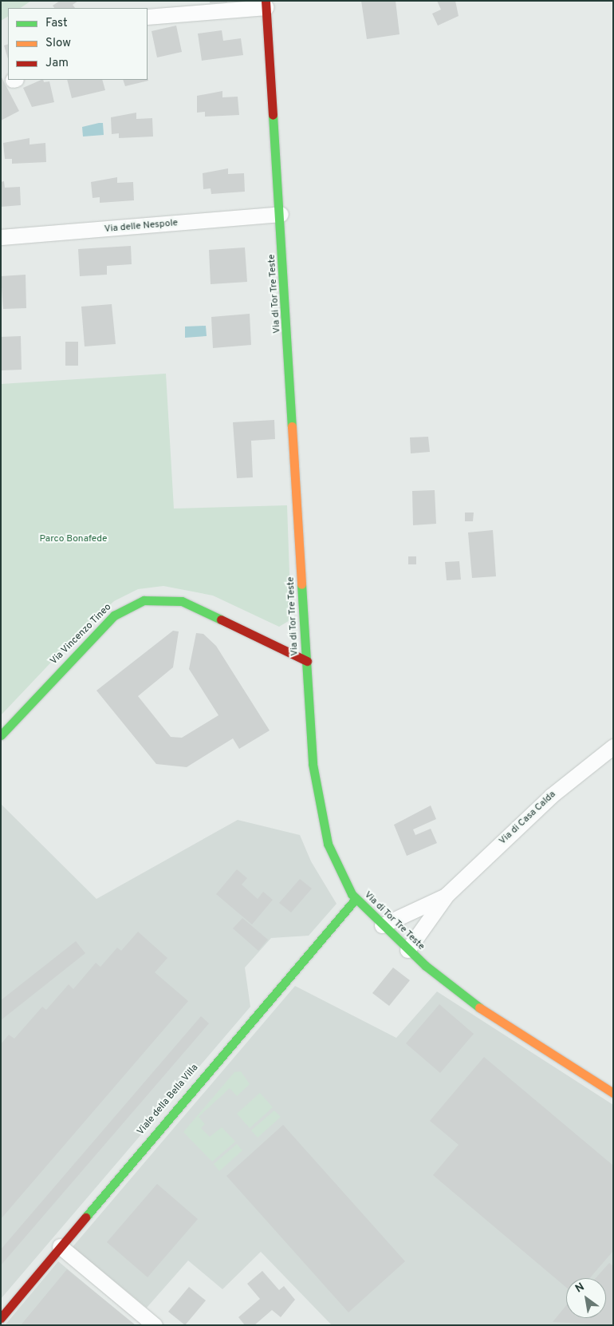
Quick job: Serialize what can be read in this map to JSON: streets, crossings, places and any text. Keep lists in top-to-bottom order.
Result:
{
  "streets": {
    "street": [
      "Via delle Nespole",
      "Via di Tor Tre Teste",
      "Via Vincenzo Tineo",
      "Via di Casa Calda",
      "Viale della Bella Villa"
    ]
  },
  "crossings": [
    ["Via delle Nespole", "Via di Tor Tre Teste"],
    ["Via di Tor Tre Teste", "Via Vincenzo Tineo"],
    ["Via di Tor Tre Teste", "Via di Casa Calda"],
    ["Via di Tor Tre Teste", "Viale della Bella Villa"]
  ],
  "parks": ["Parco Bonafede"],
  "legend": ["Fast", "Slow", "Jam"],
  "north": "top left"
}
